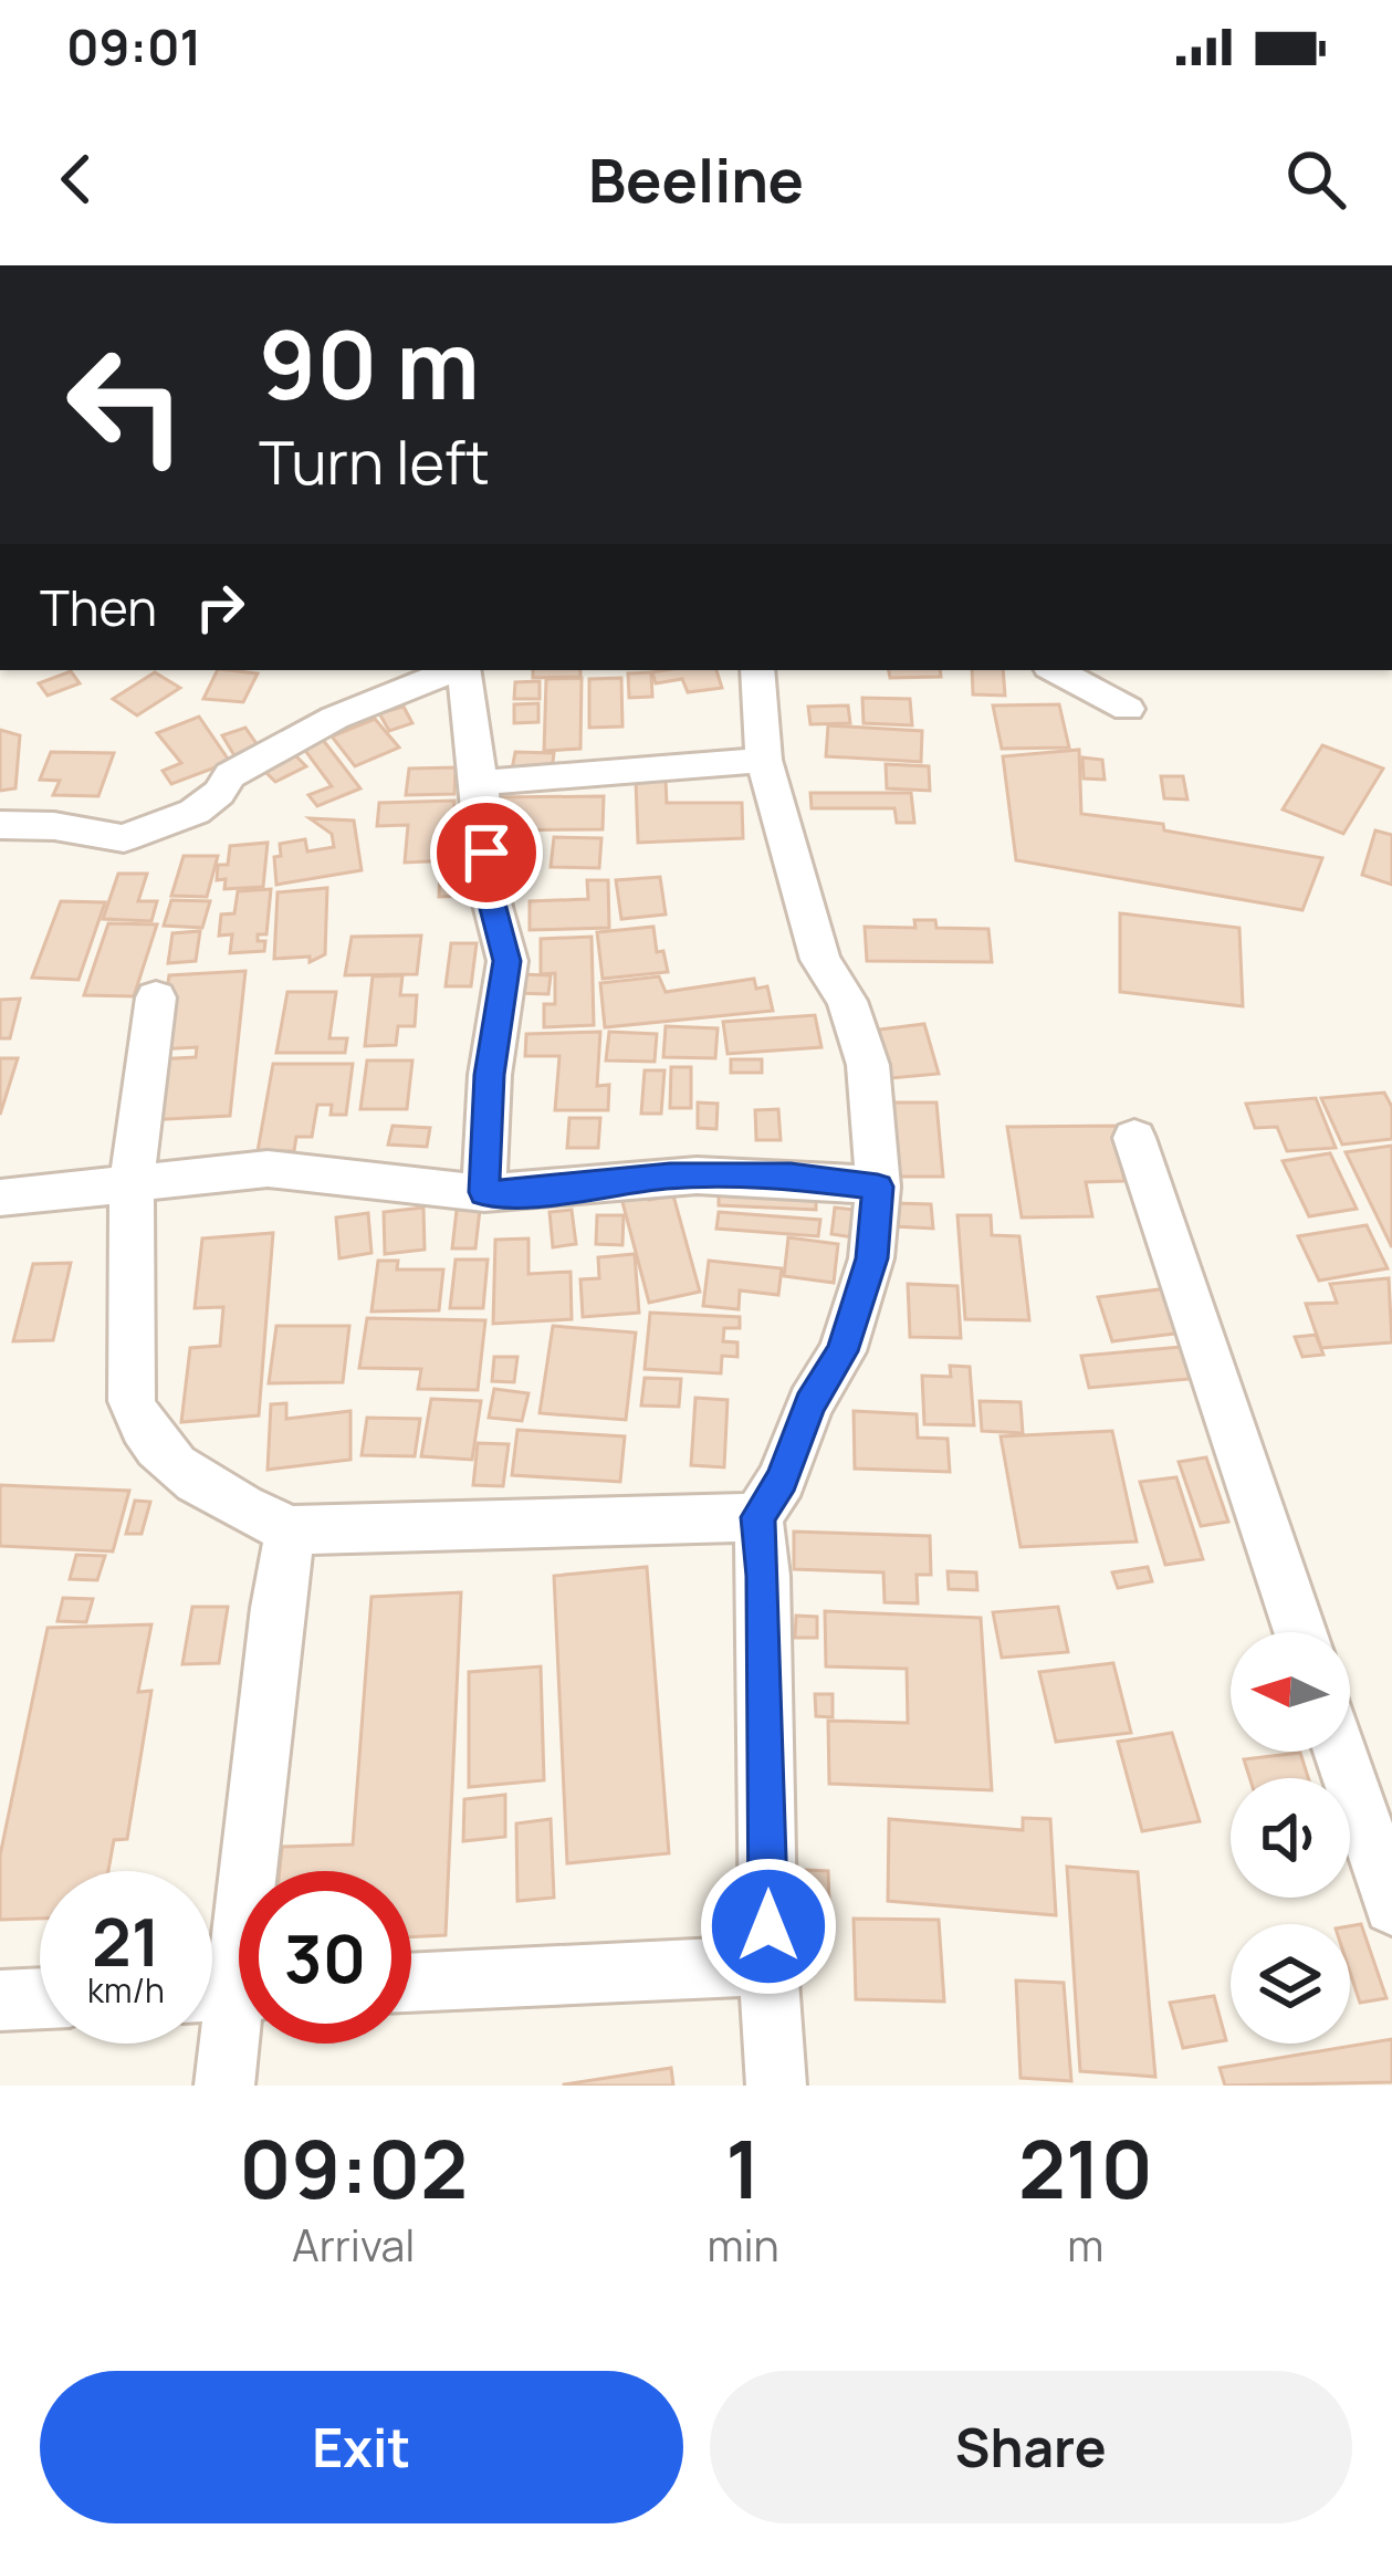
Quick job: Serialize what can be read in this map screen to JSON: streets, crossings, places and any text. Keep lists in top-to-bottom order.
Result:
{
  "north": "left",
  "page": {
    "status": "09:01",
    "header": "Beeline",
    "turn": ["90 m", "Turn left"],
    "then": "Then",
    "speed": "21 km/h",
    "limit": "30",
    "eta": [
      "09:02",
      "Arrival",
      "1",
      "min",
      "210",
      "m"
    ],
    "buttons": ["Exit", "Share"]
  }
}
